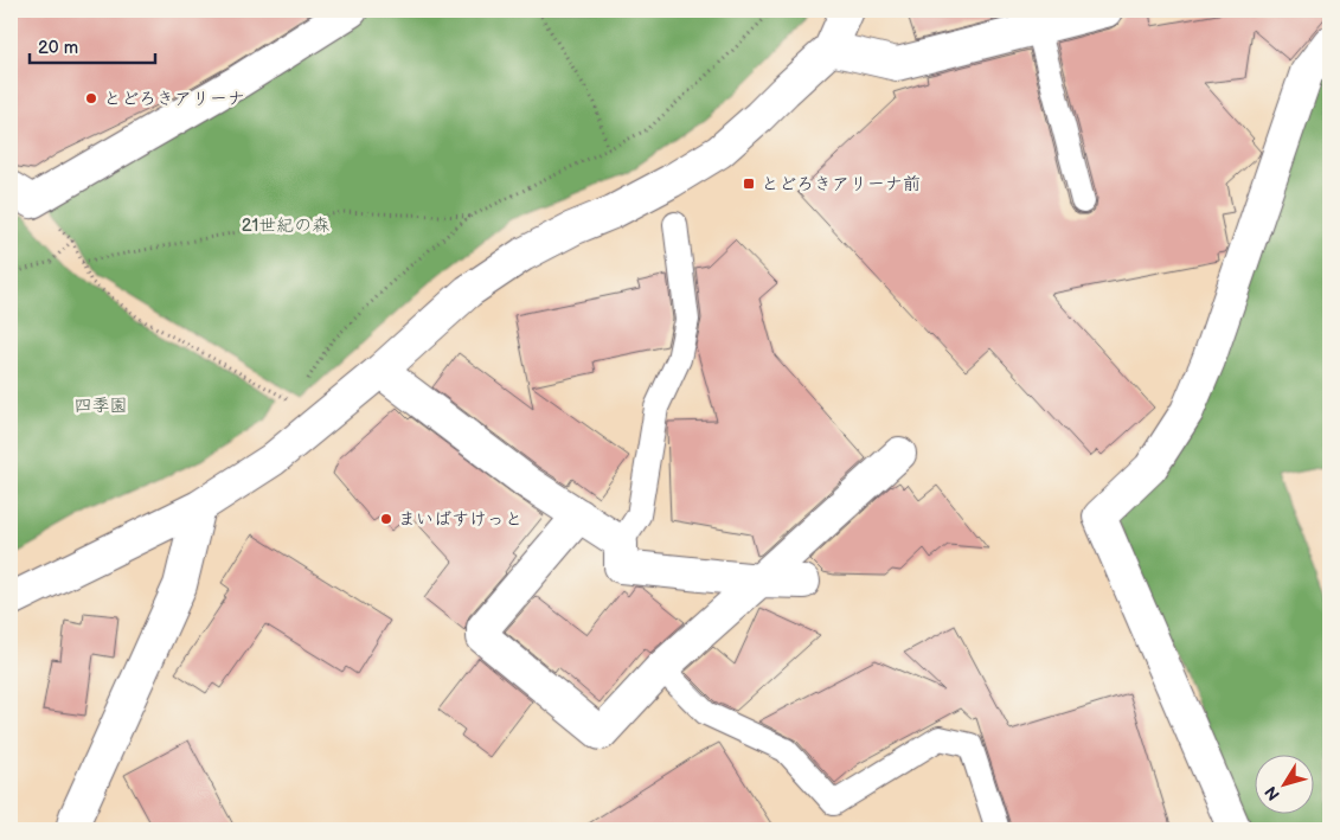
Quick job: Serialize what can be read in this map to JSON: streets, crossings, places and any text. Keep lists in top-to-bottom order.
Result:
{
  "parks": ["21世紀の森", "四季園"],
  "places": {
    "other": ["とどろきアリーナ", "まいばすけっと"],
    "transit": ["とどろきアリーナ前"]
  },
  "scale_bar": "20 m",
  "north": "bottom left"
}
